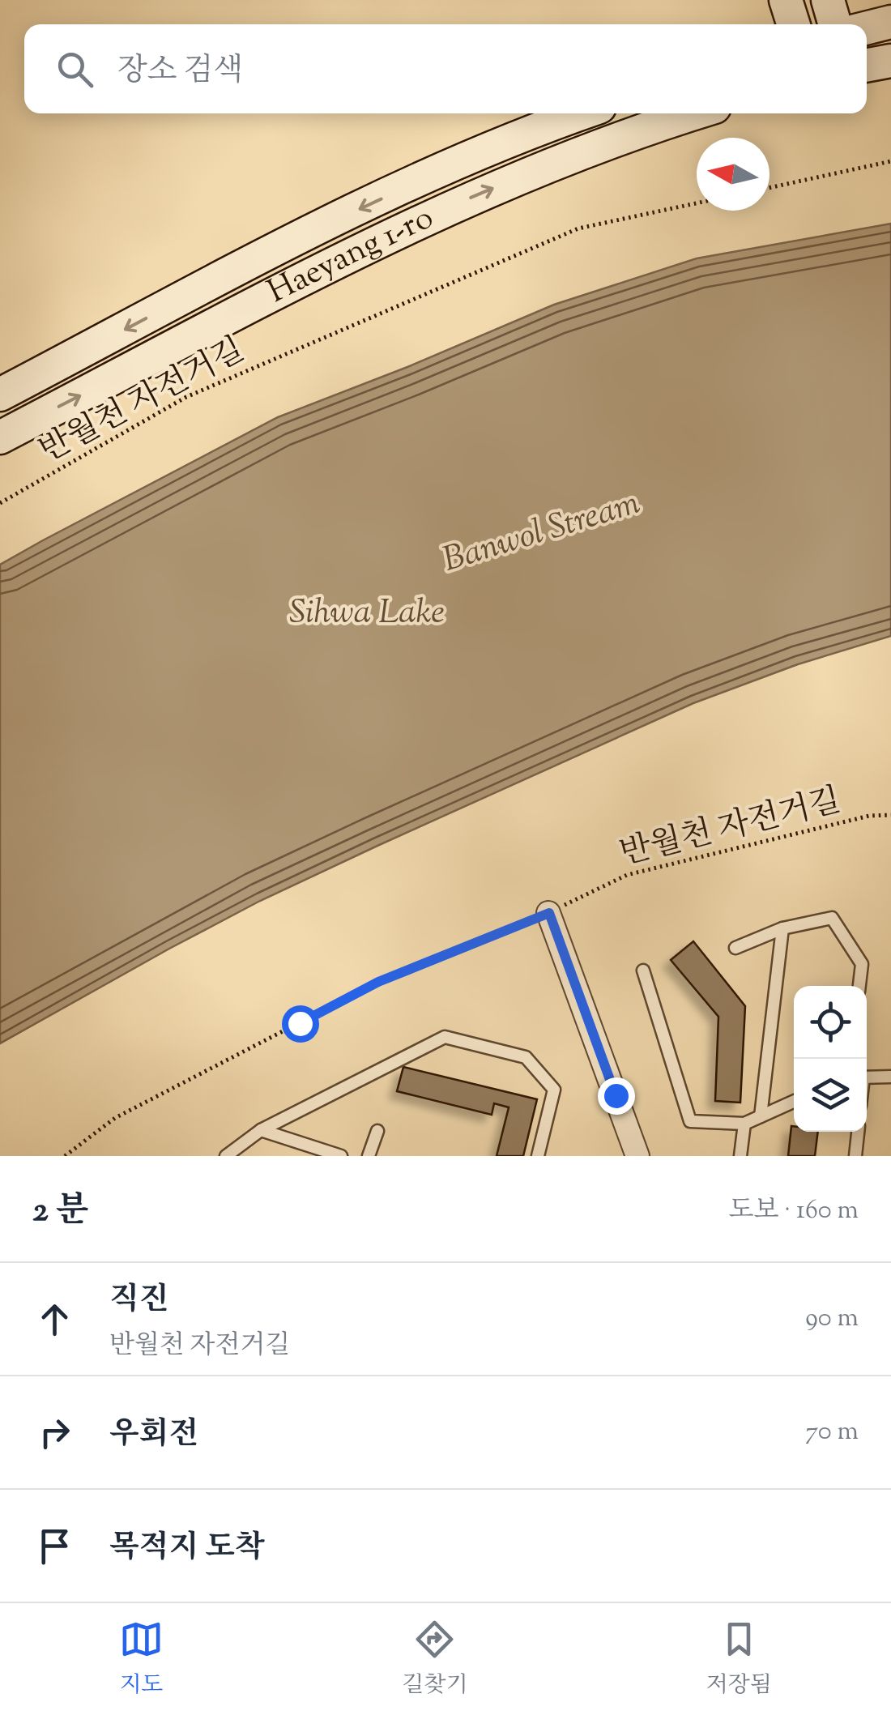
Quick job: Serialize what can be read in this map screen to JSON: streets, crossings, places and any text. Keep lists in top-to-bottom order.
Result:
{
  "streets": {
    "street": ["Haeyang 1-ro"],
    "path": ["반월천 자전거길"]
  },
  "water": ["Banwol Stream", "Sihwa Lake"],
  "north": "left",
  "page": {
    "search": "장소 검색",
    "heading": ["2 분", "도보 · 160 m"],
    "list": [
      ["직진", "반월천 자전거길", "90 m"],
      ["우회전", "70 m"],
      "목적지 도착"
    ],
    "nav": ["지도", "길찾기", "저장됨"]
  }
}
